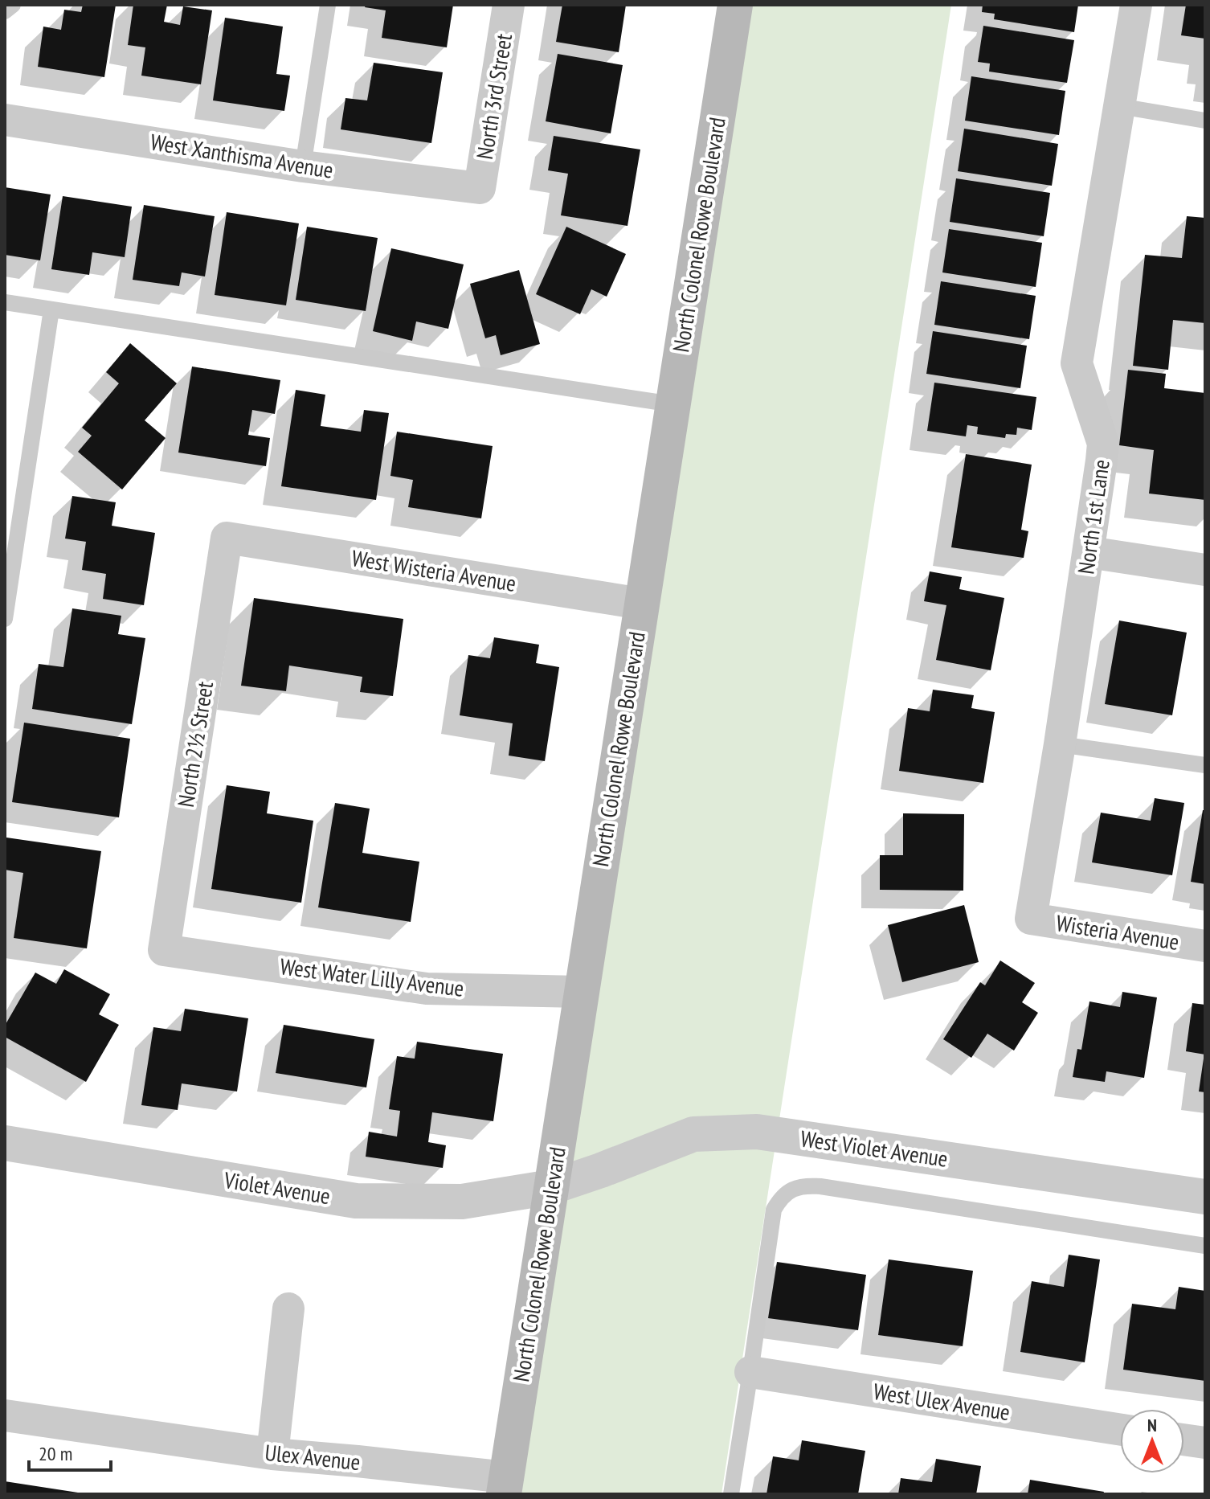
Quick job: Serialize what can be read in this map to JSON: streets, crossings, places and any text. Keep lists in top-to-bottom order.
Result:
{
  "streets": {
    "main road": ["North Colonel Rowe Boulevard"],
    "street": [
      "North 3rd Street",
      "West Xanthisma Avenue",
      "North 1st Lane",
      "West Wisteria Avenue",
      "North 2½ Street",
      "Wisteria Avenue",
      "West Water Lilly Avenue",
      "West Violet Avenue",
      "Violet Avenue",
      "West Ulex Avenue",
      "Ulex Avenue"
    ]
  },
  "crossings": [
    ["North 3rd Street", "West Xanthisma Avenue"],
    ["North Colonel Rowe Boulevard", "West Wisteria Avenue"],
    ["North Colonel Rowe Boulevard", "West Water Lilly Avenue"],
    ["North Colonel Rowe Boulevard", "West Violet Avenue"],
    ["North Colonel Rowe Boulevard", "Violet Avenue"],
    ["North Colonel Rowe Boulevard", "Ulex Avenue"],
    ["North 1st Lane", "Wisteria Avenue"],
    ["West Wisteria Avenue", "North 2½ Street"],
    ["North 2½ Street", "West Water Lilly Avenue"],
    ["West Violet Avenue", "Violet Avenue"]
  ],
  "scale_bar": "20 m",
  "north": "top"
}
